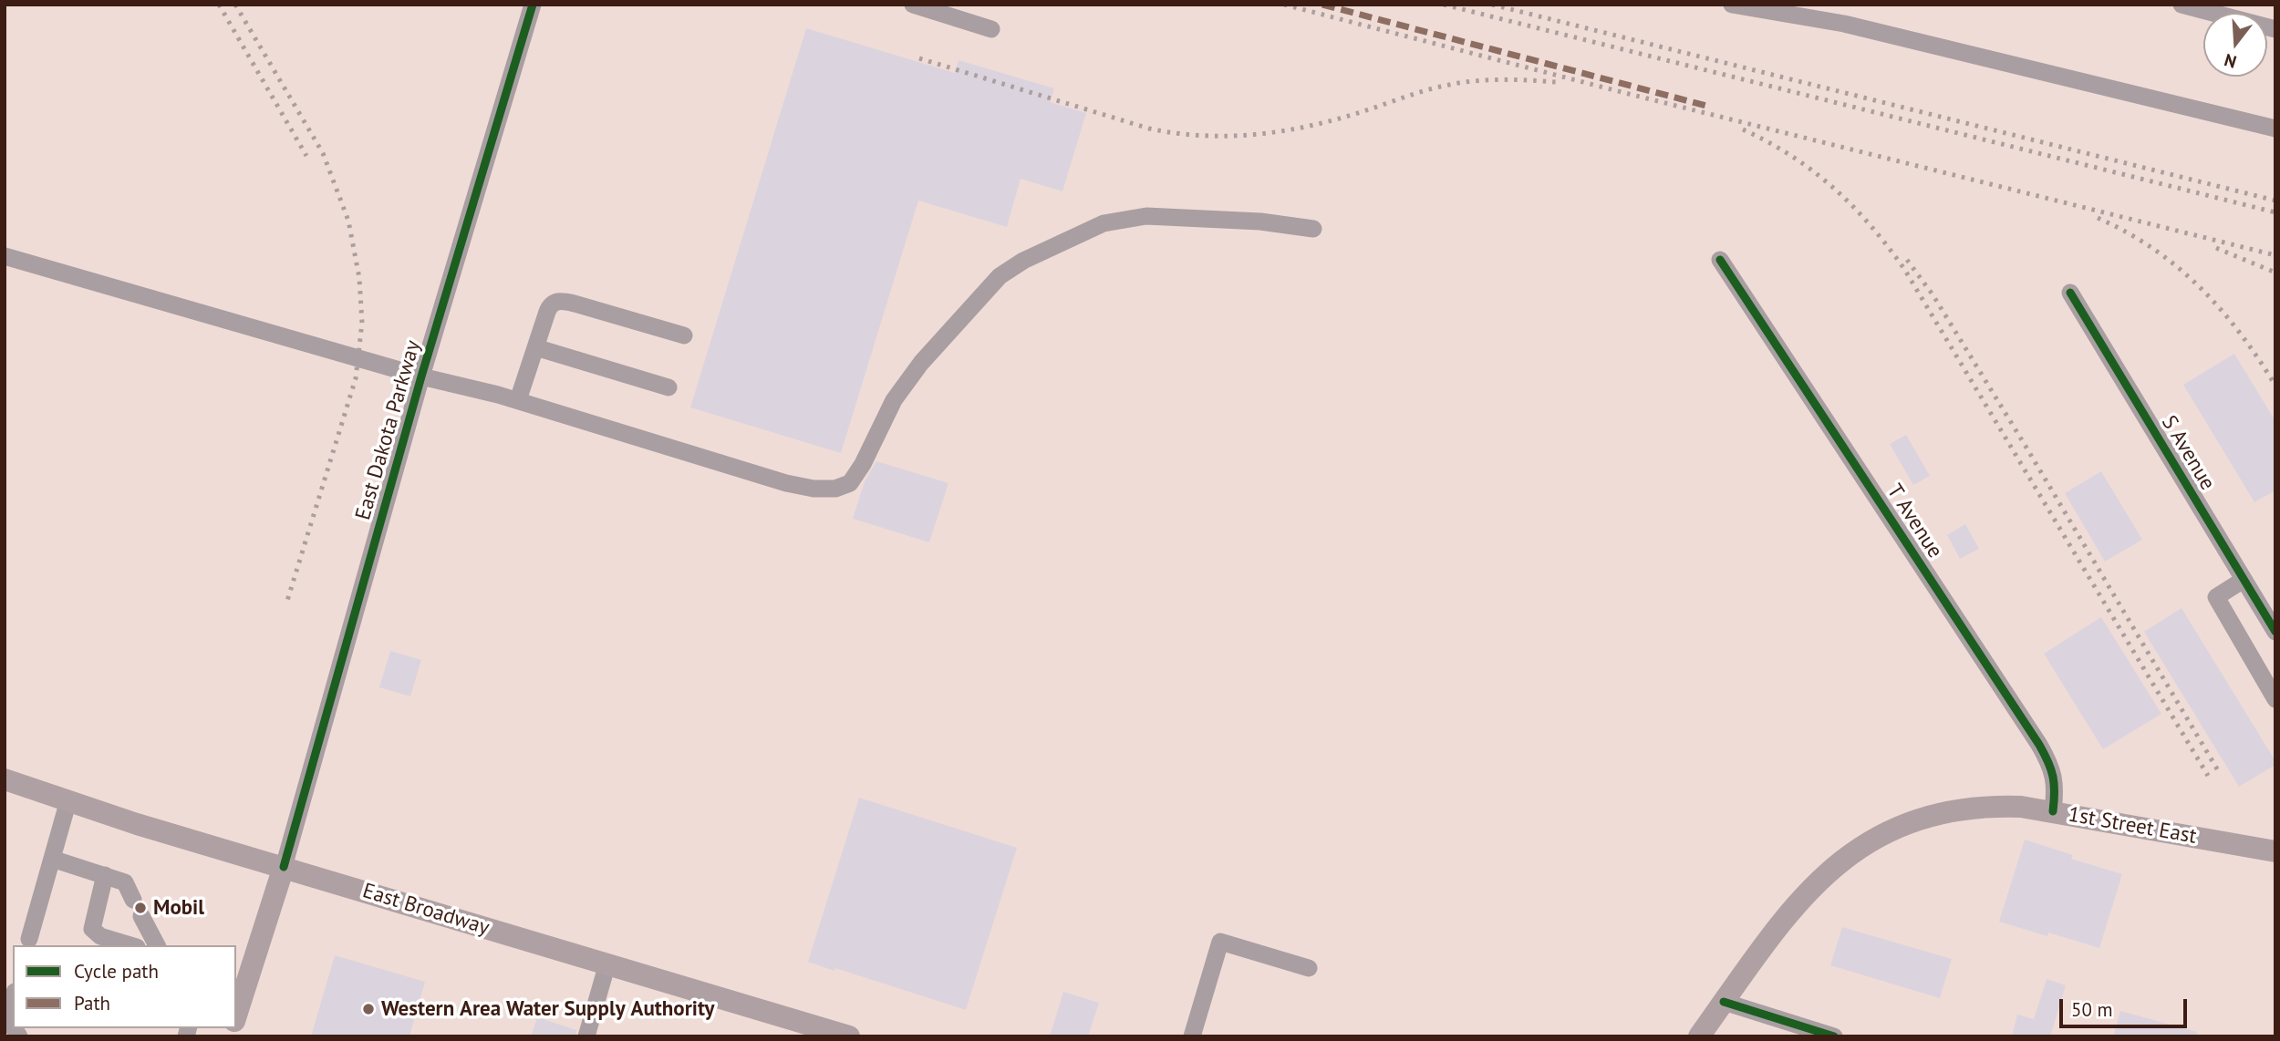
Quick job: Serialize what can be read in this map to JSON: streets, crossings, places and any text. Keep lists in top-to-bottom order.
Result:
{
  "streets": {
    "main road": ["East Dakota Parkway", "1st Street East", "East Broadway"],
    "street": ["S Avenue", "T Avenue"]
  },
  "crossings": [
    ["East Dakota Parkway", "East Broadway"],
    ["T Avenue", "1st Street East"]
  ],
  "places": ["Mobil", "Western Area Water Supply Authority"],
  "legend": ["Cycle path", "Path"],
  "scale_bar": "50 m",
  "north": "bottom"
}
